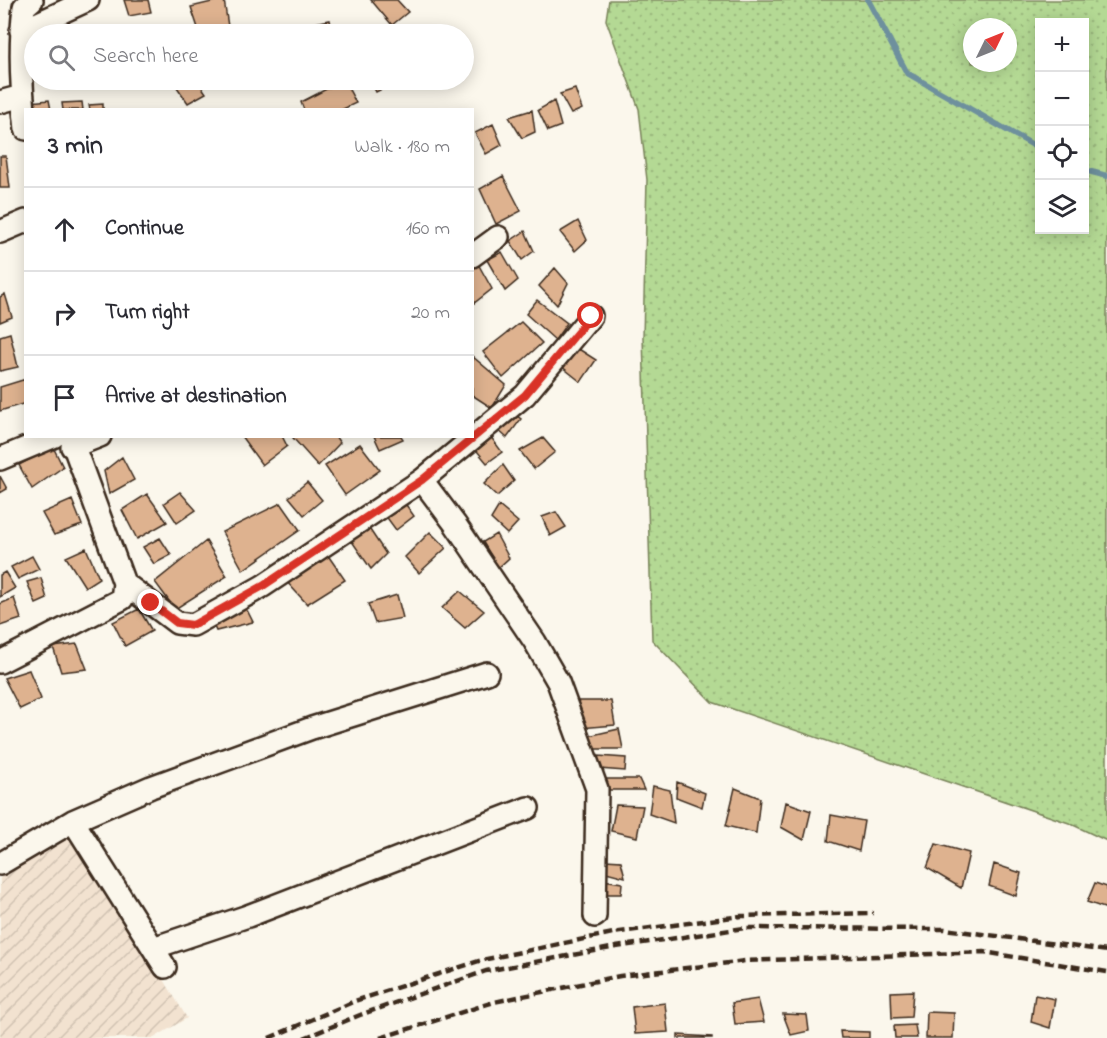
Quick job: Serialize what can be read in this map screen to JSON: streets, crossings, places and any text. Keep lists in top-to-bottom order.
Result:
{
  "north": "top right",
  "page": {
    "map_buttons": ["+", "−"],
    "search": "Search here",
    "heading": ["3 min", "Walk · 180 m"],
    "list": [
      ["Continue", "160 m"],
      ["Turn right", "20 m"],
      "Arrive at destination"
    ]
  }
}
